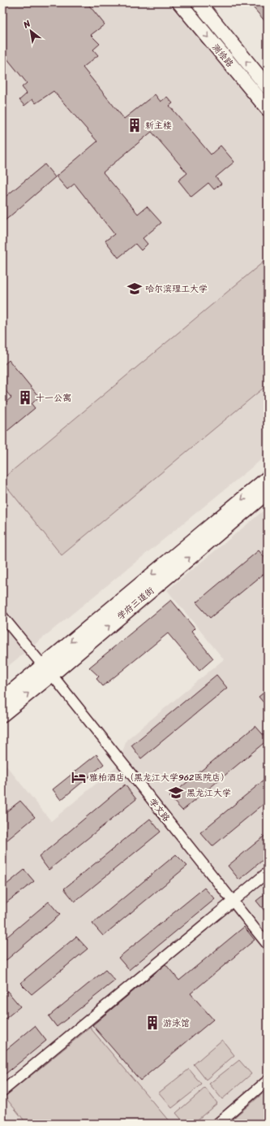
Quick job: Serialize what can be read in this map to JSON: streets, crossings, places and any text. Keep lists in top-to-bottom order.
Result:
{
  "streets": {
    "main road": ["测绘路", "学府三道街"],
    "street": ["学文路"]
  },
  "crossings": [
    ["学府三道街", "学文路"]
  ],
  "places": {
    "building": ["新主楼", "十一公寓", "游泳馆"],
    "school or university": ["哈尔滨理工大学", "黑龙江大学"],
    "hotel": ["雅柏酒店（黑龙江大学962医院店）"]
  },
  "north": "top left"
}
